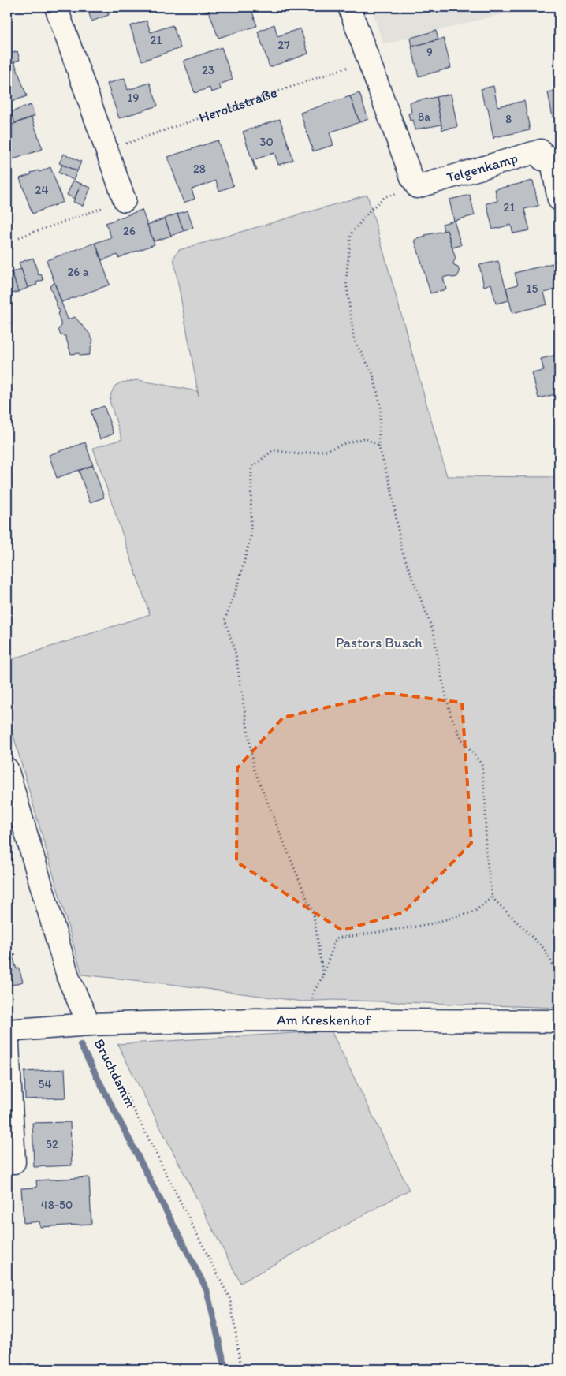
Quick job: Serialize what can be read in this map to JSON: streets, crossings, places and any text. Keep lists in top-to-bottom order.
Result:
{
  "streets": {
    "street": ["Telgenkamp", "Am Kreskenhof", "Bruchdamm"],
    "path": ["Heroldstraße"]
  },
  "crossings": [
    ["Am Kreskenhof", "Bruchdamm"]
  ],
  "parks": ["Pastors Busch"],
  "house_numbers": [
    "21",
    "27",
    "9",
    "23",
    "19",
    "8a",
    "8",
    "30",
    "28",
    "24",
    "21",
    "26",
    "26 a",
    "15",
    "54",
    "52",
    "48-50"
  ]
}
